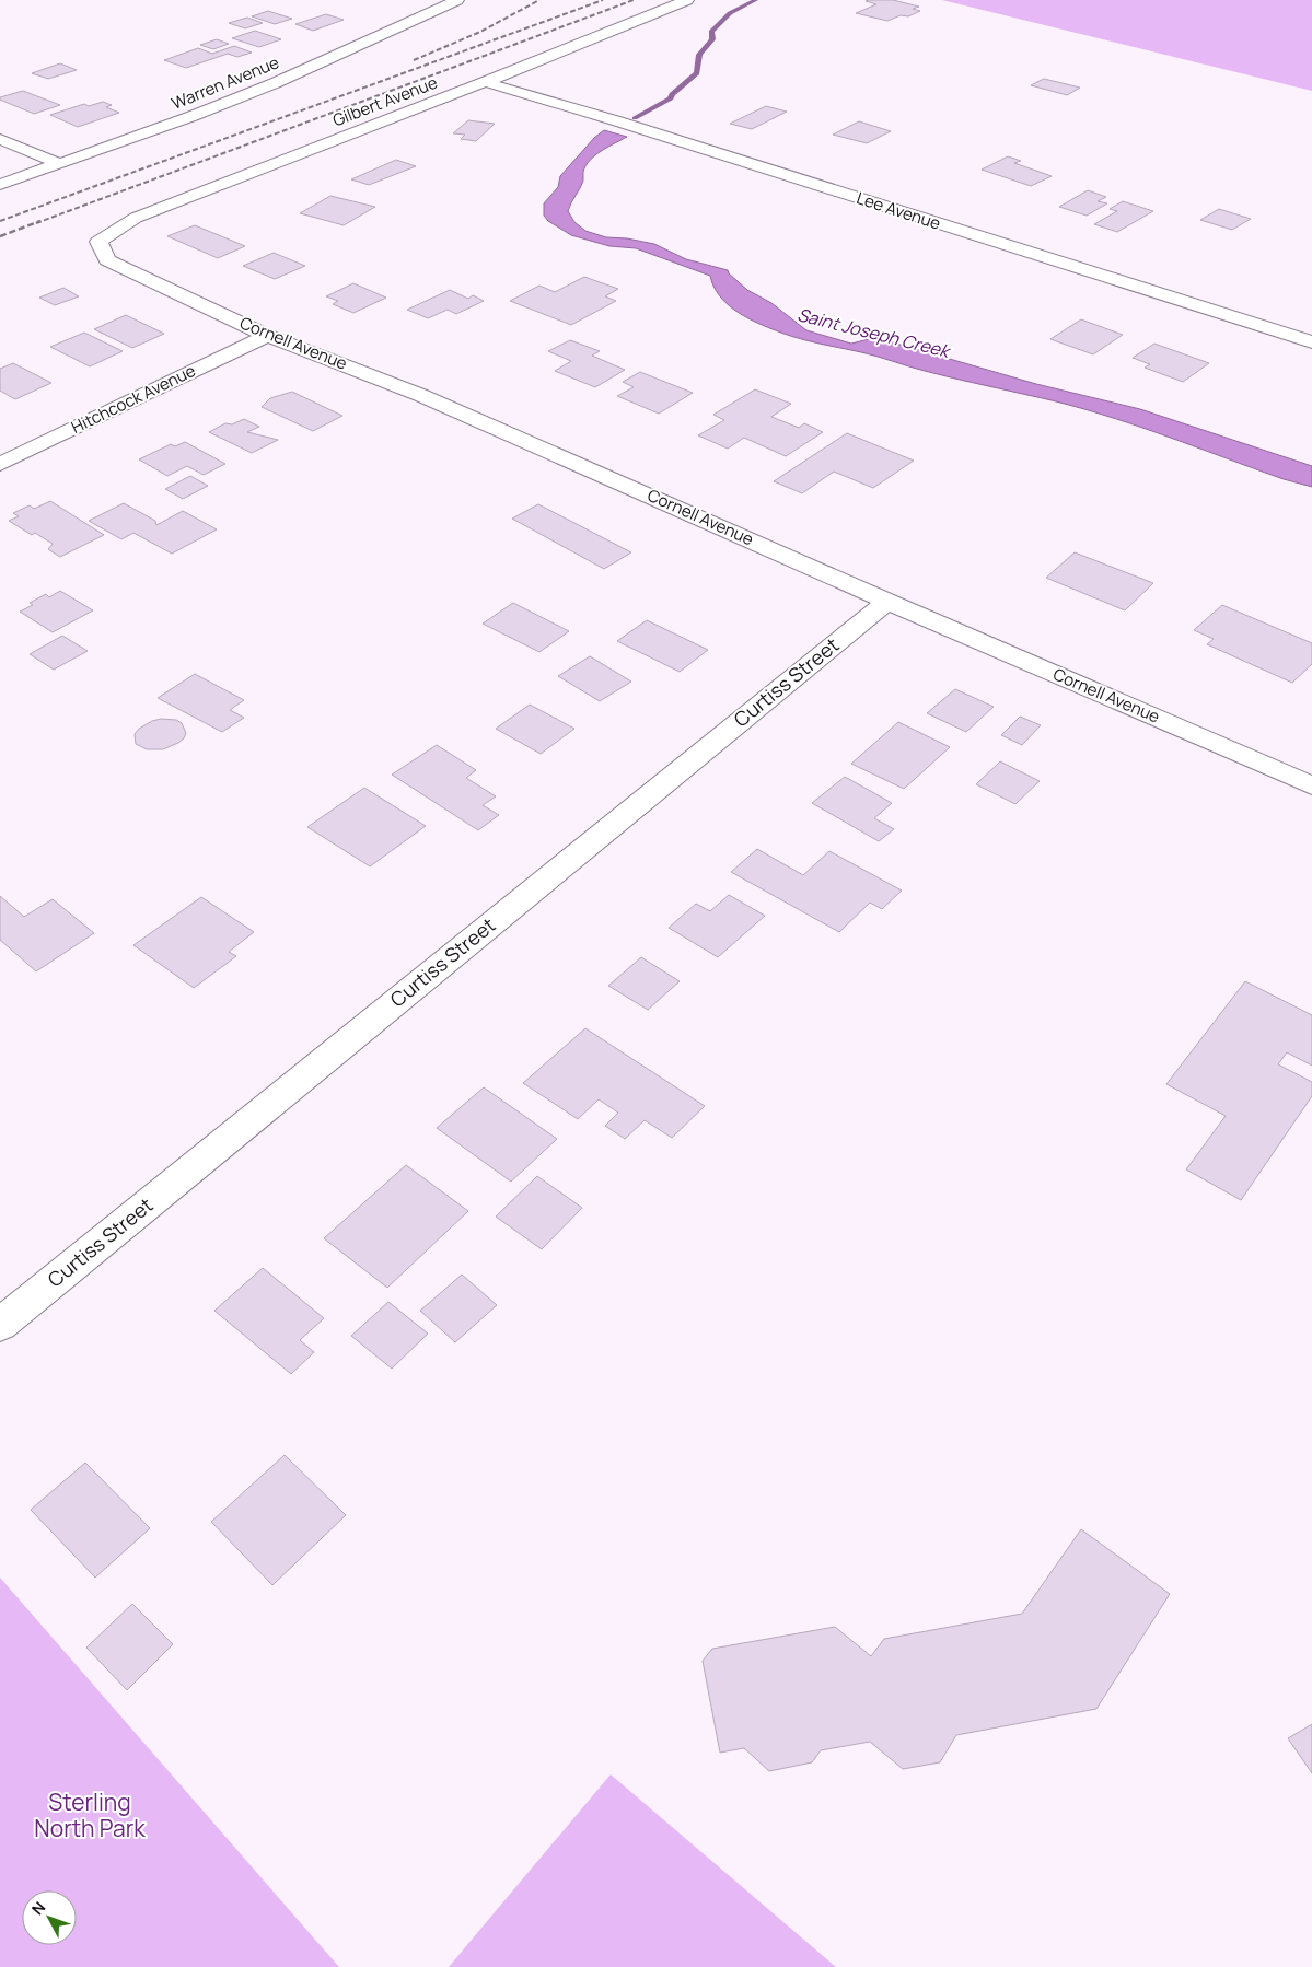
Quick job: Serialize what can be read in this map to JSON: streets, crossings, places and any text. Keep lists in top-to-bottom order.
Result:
{
  "streets": {
    "street": [
      "Warren Avenue",
      "Gilbert Avenue",
      "Lee Avenue",
      "Cornell Avenue",
      "Hitchcock Avenue",
      "Curtiss Street"
    ]
  },
  "crossings": [
    ["Gilbert Avenue", "Lee Avenue"],
    ["Gilbert Avenue", "Cornell Avenue"],
    ["Cornell Avenue", "Hitchcock Avenue"],
    ["Cornell Avenue", "Curtiss Street"]
  ],
  "water": ["Saint Joseph Creek"],
  "parks": ["Sterling North Park"],
  "north": "top left"
}
